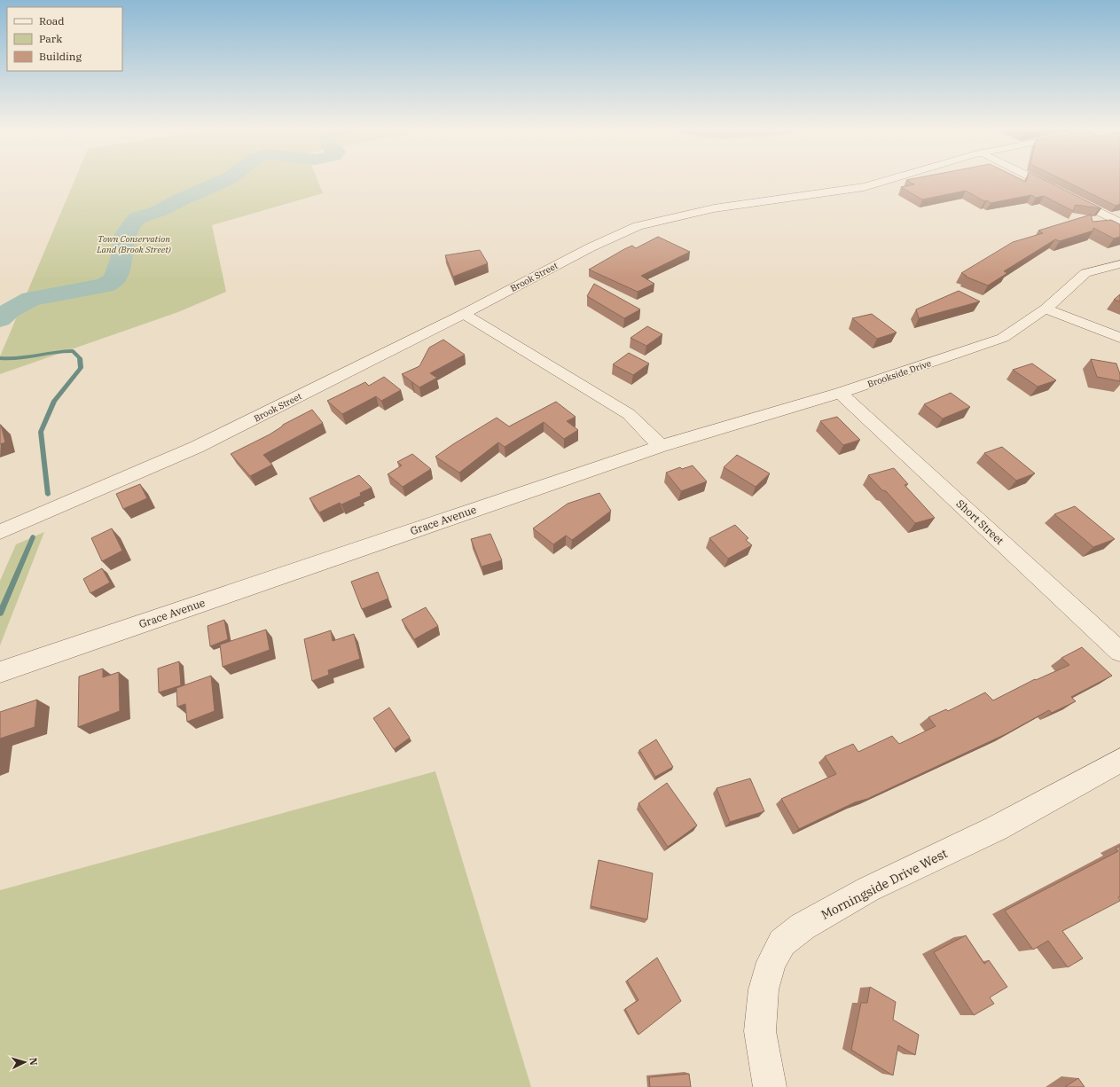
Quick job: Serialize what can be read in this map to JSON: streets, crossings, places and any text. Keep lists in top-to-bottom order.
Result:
{
  "streets": {
    "street": [
      "Brook Street",
      "Brookside Drive",
      "Grace Avenue",
      "Short Street",
      "Morningside Drive West"
    ]
  },
  "crossings": [
    ["Brookside Drive", "Grace Avenue"],
    ["Brookside Drive", "Short Street"]
  ],
  "parks": ["Town Conservation Land (Brook Street)"],
  "legend": ["Road", "Park", "Building"],
  "north": "right"
}
